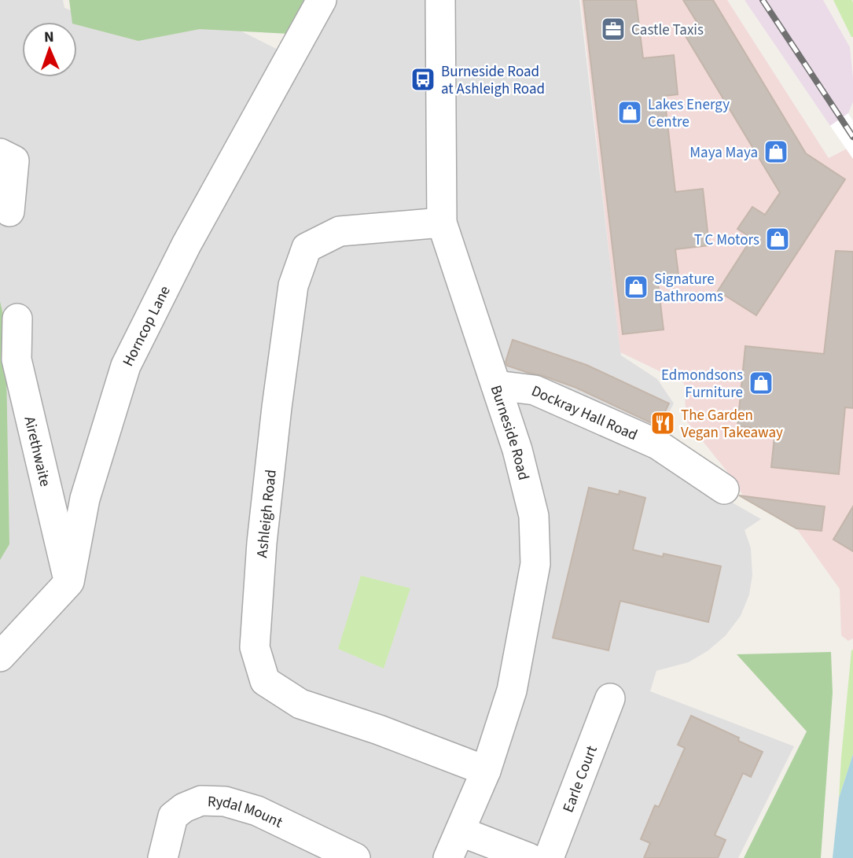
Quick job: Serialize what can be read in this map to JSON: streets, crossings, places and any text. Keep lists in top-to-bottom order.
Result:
{
  "streets": {
    "street": [
      "Horncop Lane",
      "Dockray Hall Road",
      "Burneside Road",
      "Airethwaite",
      "Ashleigh Road",
      "Earle Court",
      "Rydal Mount"
    ]
  },
  "crossings": [
    ["Horncop Lane", "Airethwaite"],
    ["Dockray Hall Road", "Burneside Road"],
    ["Burneside Road", "Ashleigh Road"]
  ],
  "places": {
    "office": ["Castle Taxis"],
    "bus stop": ["Burneside Road at Ashleigh Road"],
    "shop": [
      "Lakes Energy Centre",
      "Maya Maya",
      "T C Motors",
      "Signature Bathrooms",
      "Edmondsons Furniture"
    ],
    "restaurant": ["The Garden Vegan Takeaway"]
  },
  "north": "top"
}
